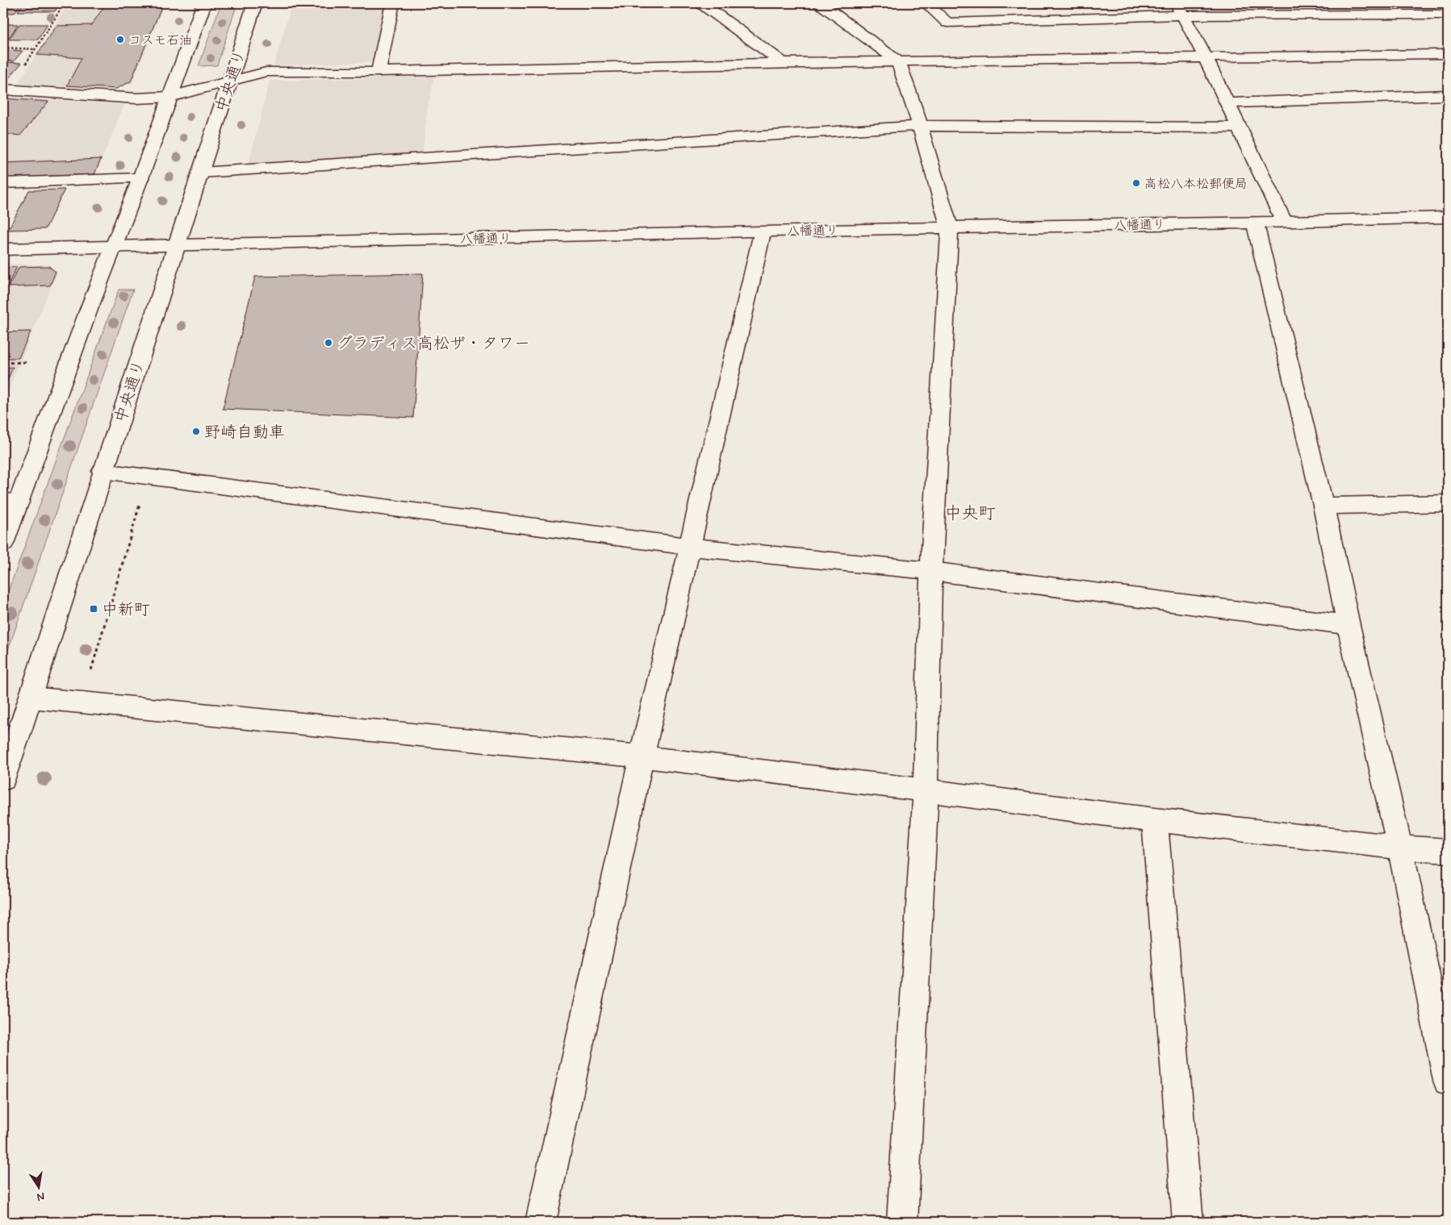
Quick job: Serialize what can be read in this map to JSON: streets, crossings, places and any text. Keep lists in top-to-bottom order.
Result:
{
  "streets": {
    "main road": ["中央通り", "八幡通り"]
  },
  "crossings": [
    ["中央通り", "八幡通り"]
  ],
  "districts": ["中央町"],
  "places": {
    "other": [
      "コスモ石油",
      "高松八本松郵便局",
      "グラディス高松ザ・タワー",
      "野崎自動車"
    ],
    "transit": ["中新町"]
  },
  "north": "bottom"
}
